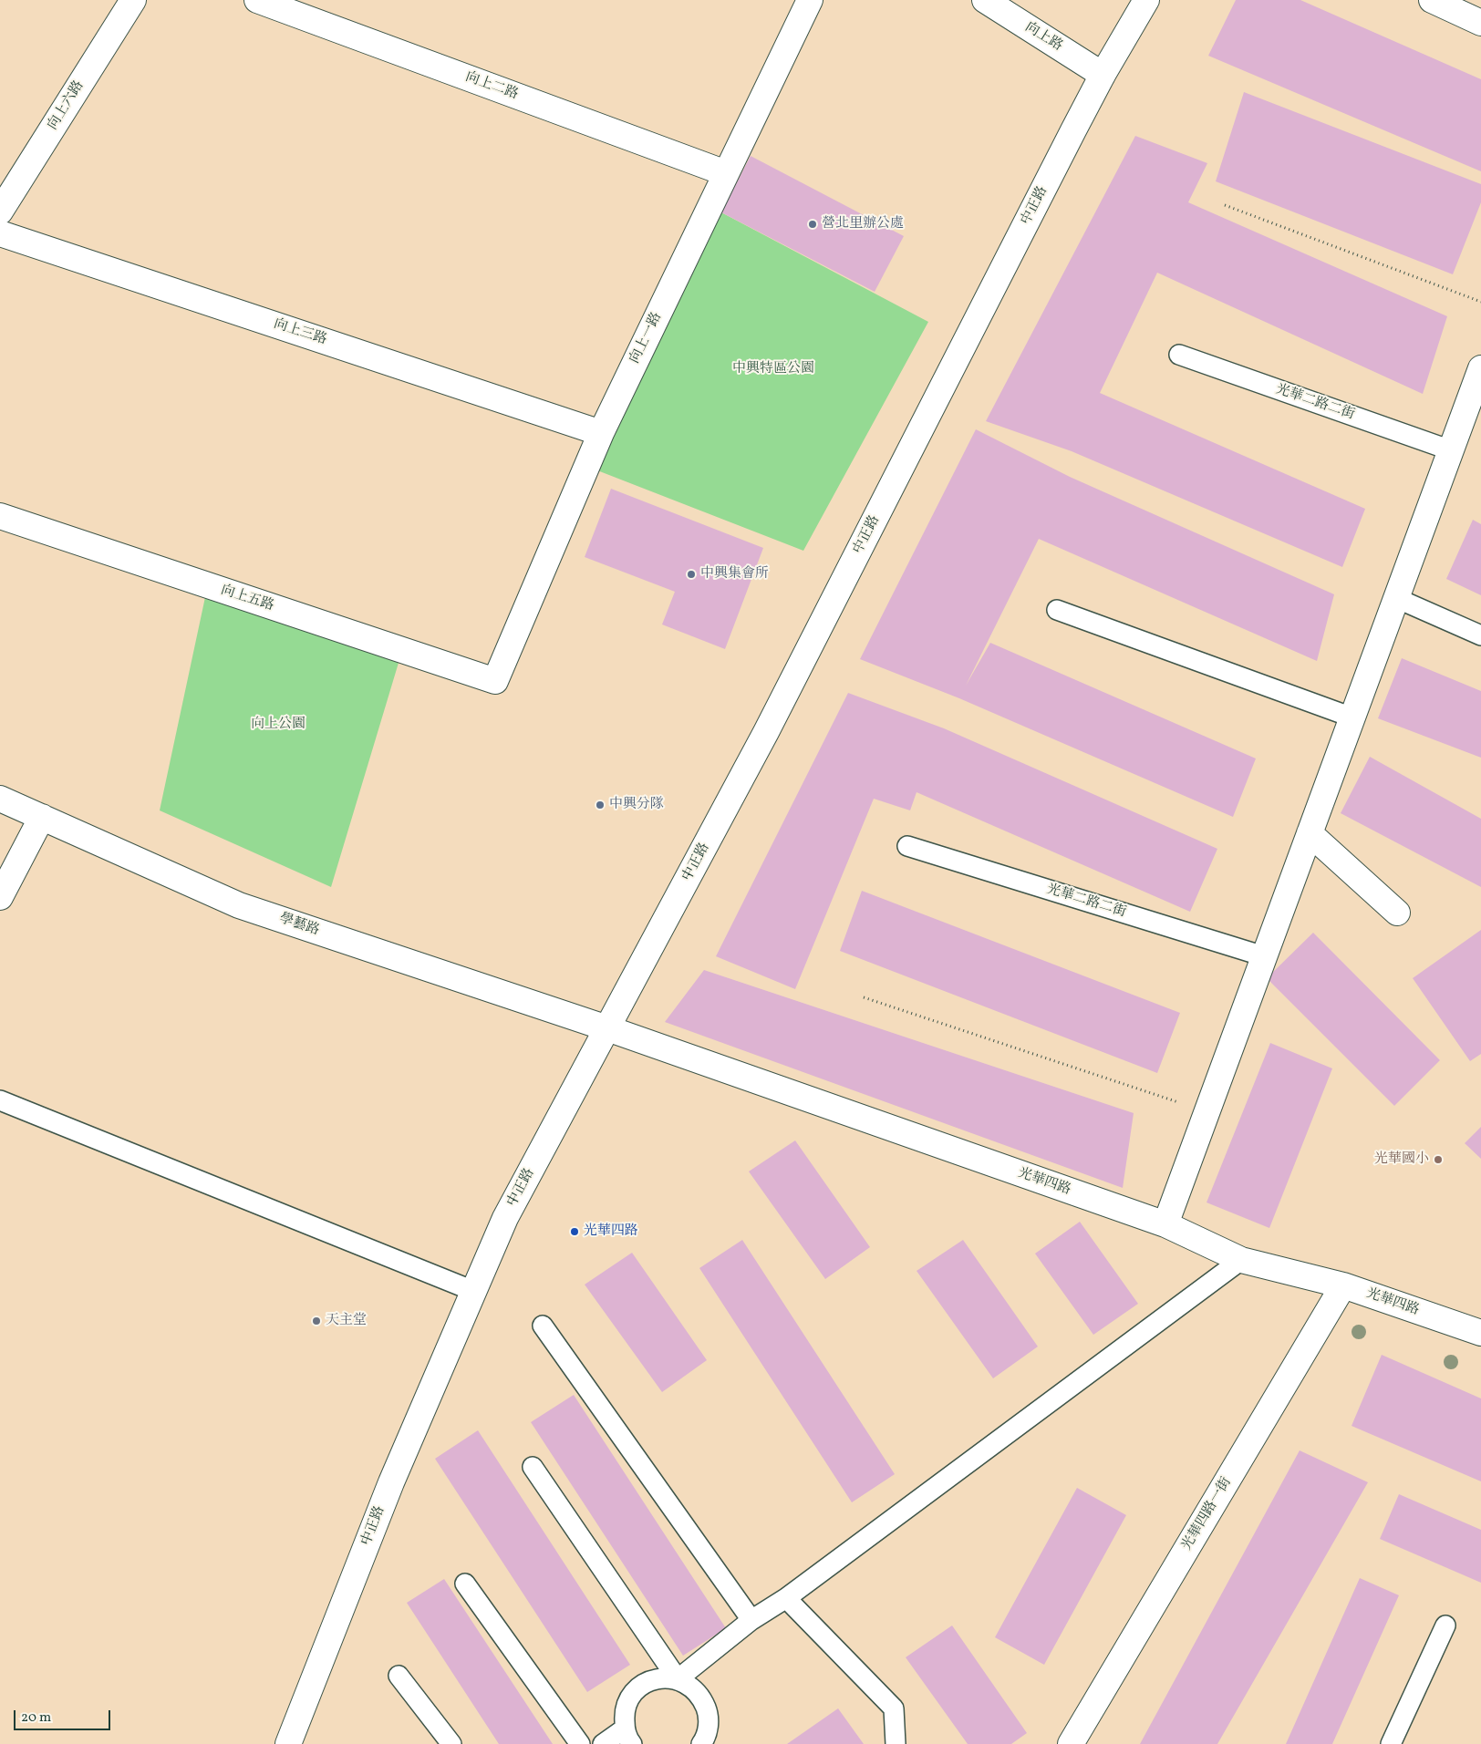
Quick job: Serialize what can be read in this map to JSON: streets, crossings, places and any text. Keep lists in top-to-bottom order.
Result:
{
  "streets": {
    "street": [
      "向上路",
      "向上二路",
      "向上六路",
      "中正路",
      "向上三路",
      "向上一路",
      "向上五路",
      "學藝路",
      "光華四路",
      "光華四路一街"
    ],
    "lane": ["光華二路二街"]
  },
  "crossings": [
    ["向上路", "中正路"],
    ["向上二路", "向上一路"],
    ["中正路", "學藝路"],
    ["中正路", "光華四路"],
    ["向上三路", "向上一路"],
    ["向上一路", "向上五路"],
    ["學藝路", "光華四路"],
    ["光華四路", "光華四路一街"]
  ],
  "parks": ["中興特區公園", "向上公園"],
  "places": [
    "營北里辦公處",
    "中興集會所",
    "中興分隊",
    "光華國小",
    "光華四路",
    "天主堂"
  ],
  "scale_bar": "20 m"
}
